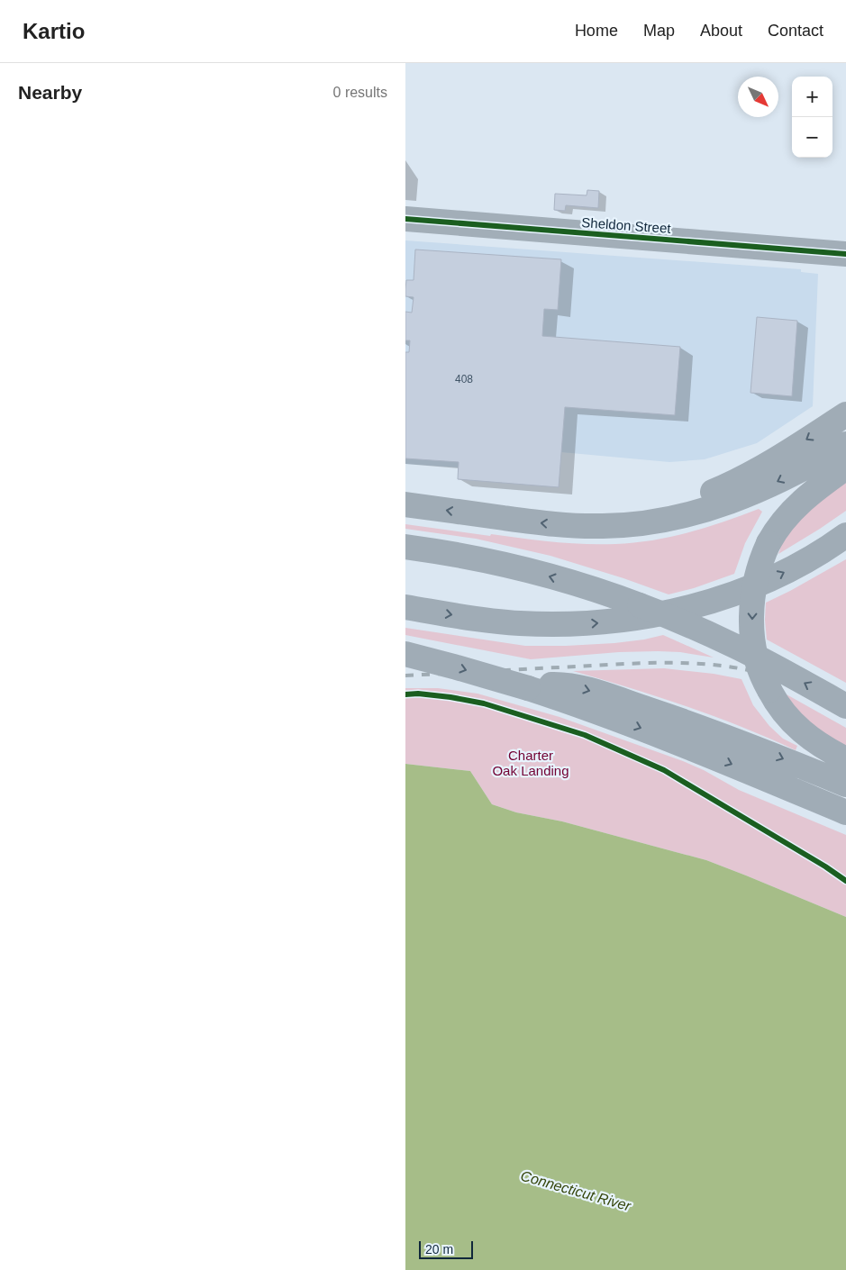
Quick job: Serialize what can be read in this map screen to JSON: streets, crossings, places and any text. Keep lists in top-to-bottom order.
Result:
{
  "streets": {
    "street": ["Sheldon Street"]
  },
  "water": ["Connecticut River"],
  "parks": ["Charter Oak Landing"],
  "house_numbers": ["408"],
  "scale_bar": "20 m",
  "north": "bottom right",
  "page": {
    "header": "Kartio",
    "nav": [
      "Home",
      "Map",
      "About",
      "Contact"
    ],
    "heading": ["Nearby", "0 results"],
    "map_buttons": ["+", "−"],
    "scale": "20 m"
  }
}
